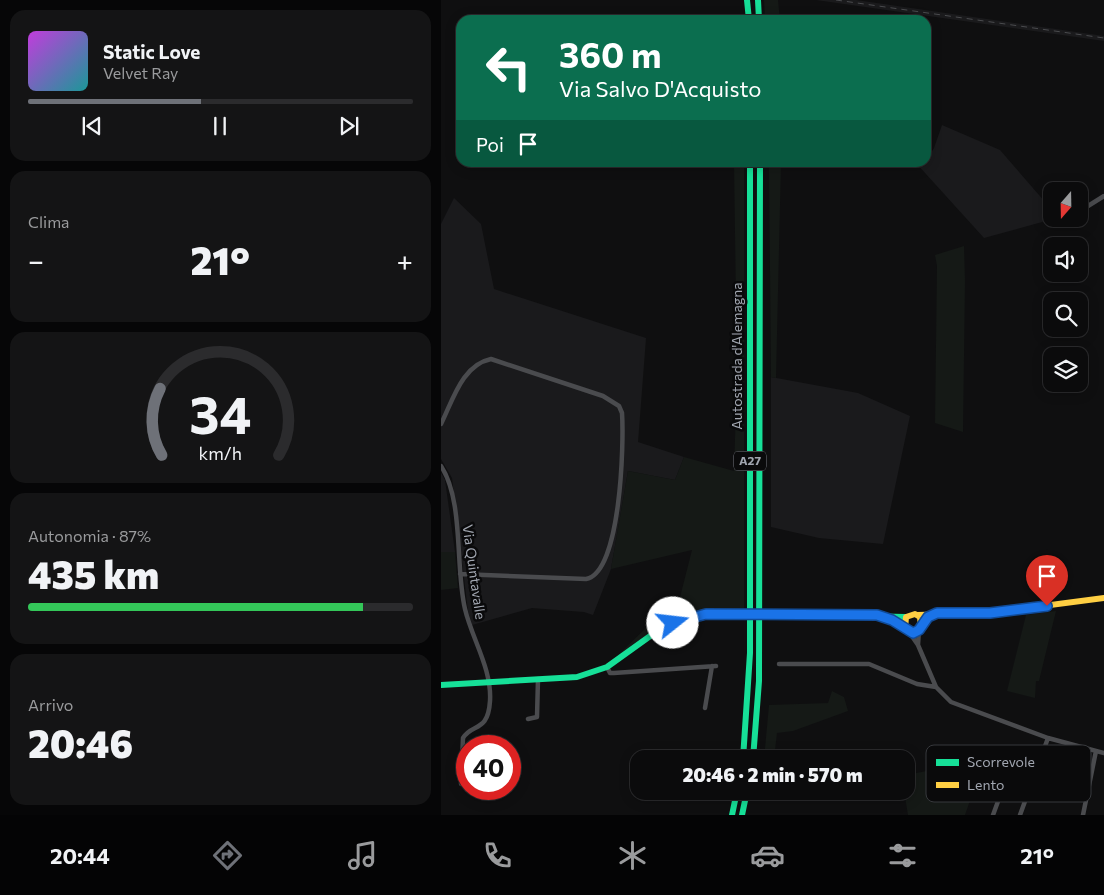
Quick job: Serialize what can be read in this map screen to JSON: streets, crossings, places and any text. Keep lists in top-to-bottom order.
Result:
{
  "streets": {
    "main road": ["Autostrada d'Alemagna", "A27"],
    "street": ["Via Quintavalle"]
  },
  "legend": ["Scorrevole", "Lento"],
  "north": "bottom",
  "page": {
    "turn": ["360 m", "Via Salvo D'Acquisto"],
    "song": ["Static Love", "Velvet Ray"],
    "then": "Poi",
    "tile": [
      "Clima",
      ["Autonomia · 87%", "435 km"],
      ["Arrivo", "20:46"]
    ],
    "heat": ["−", "21°", "+"],
    "limit": "40",
    "trip": "20:46 · 2 min · 570 m",
    "tabs": ["20:44", "21°"],
    "gauge": ["34", "km/h"]
  }
}
